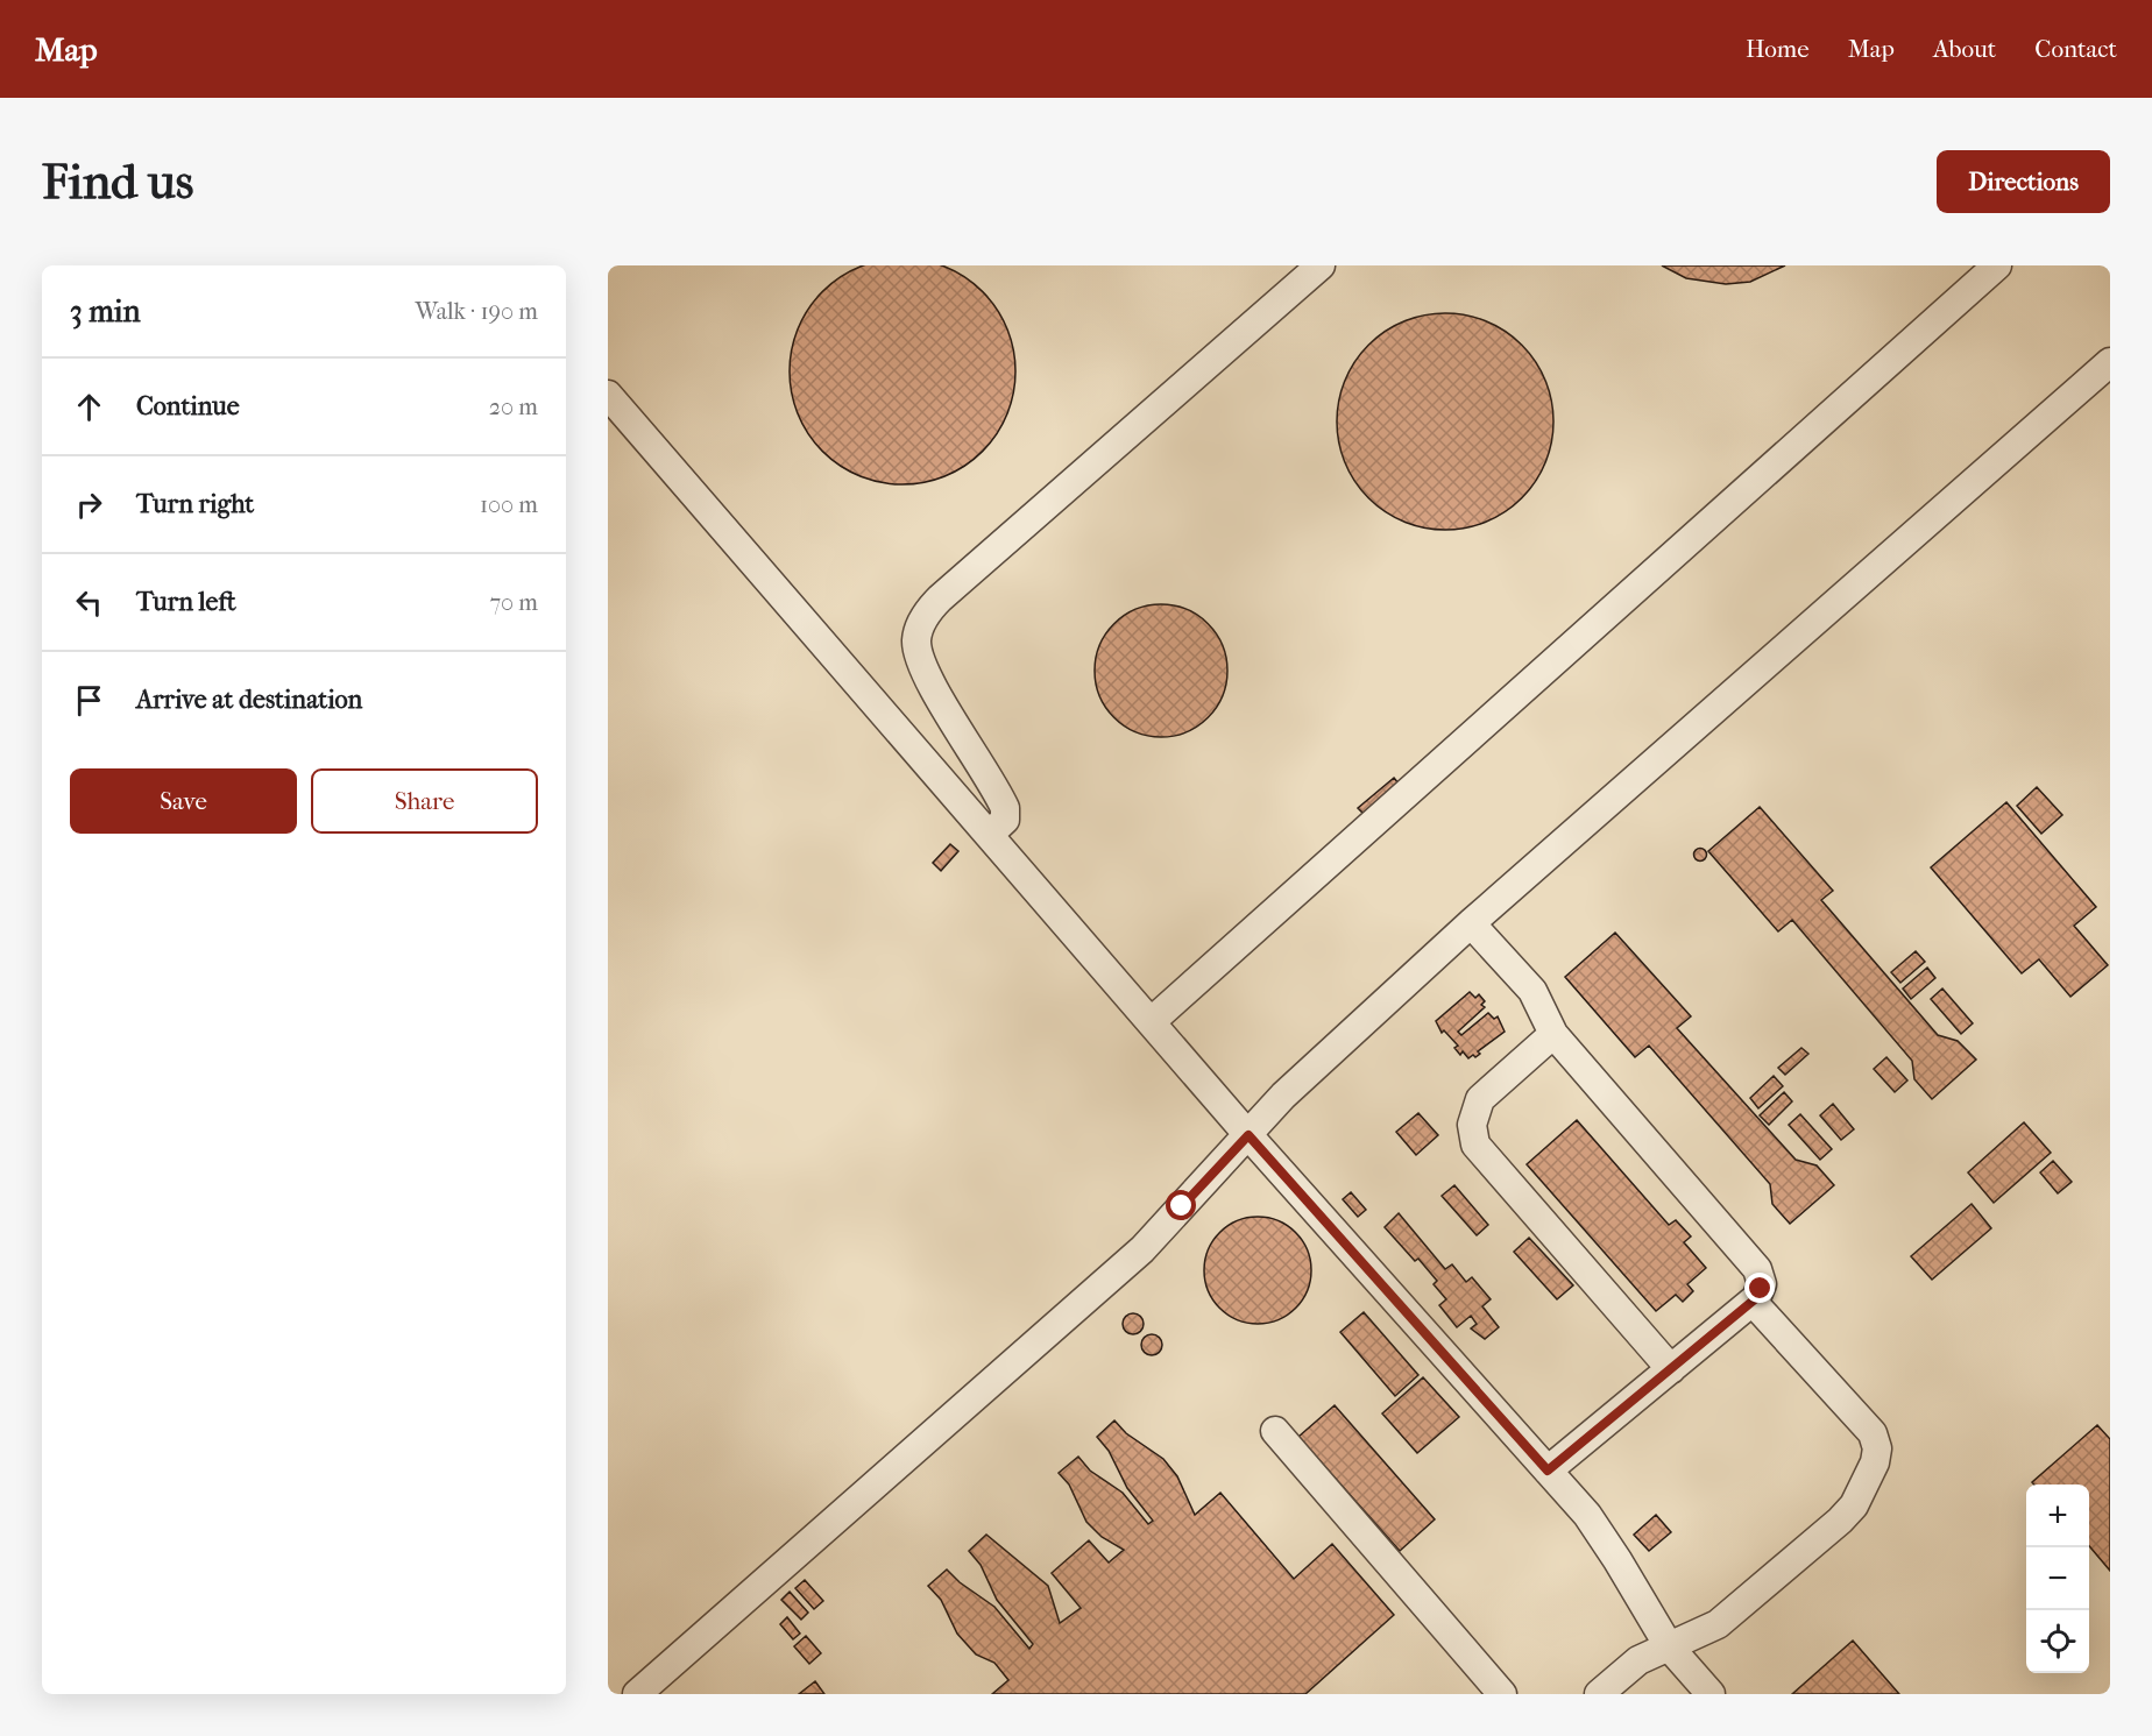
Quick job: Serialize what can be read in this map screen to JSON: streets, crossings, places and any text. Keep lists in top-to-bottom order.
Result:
{
  "page": {
    "header": "Map",
    "nav": [
      "Home",
      "Map",
      "About",
      "Contact"
    ],
    "buttons": [
      "Directions",
      ["Save", "Share"]
    ],
    "title": "Find us",
    "heading": ["3 min", "Walk · 190 m"],
    "list": [
      ["Continue", "20 m"],
      ["Turn right", "100 m"],
      ["Turn left", "70 m"],
      "Arrive at destination"
    ],
    "map_buttons": ["+", "−"]
  }
}
